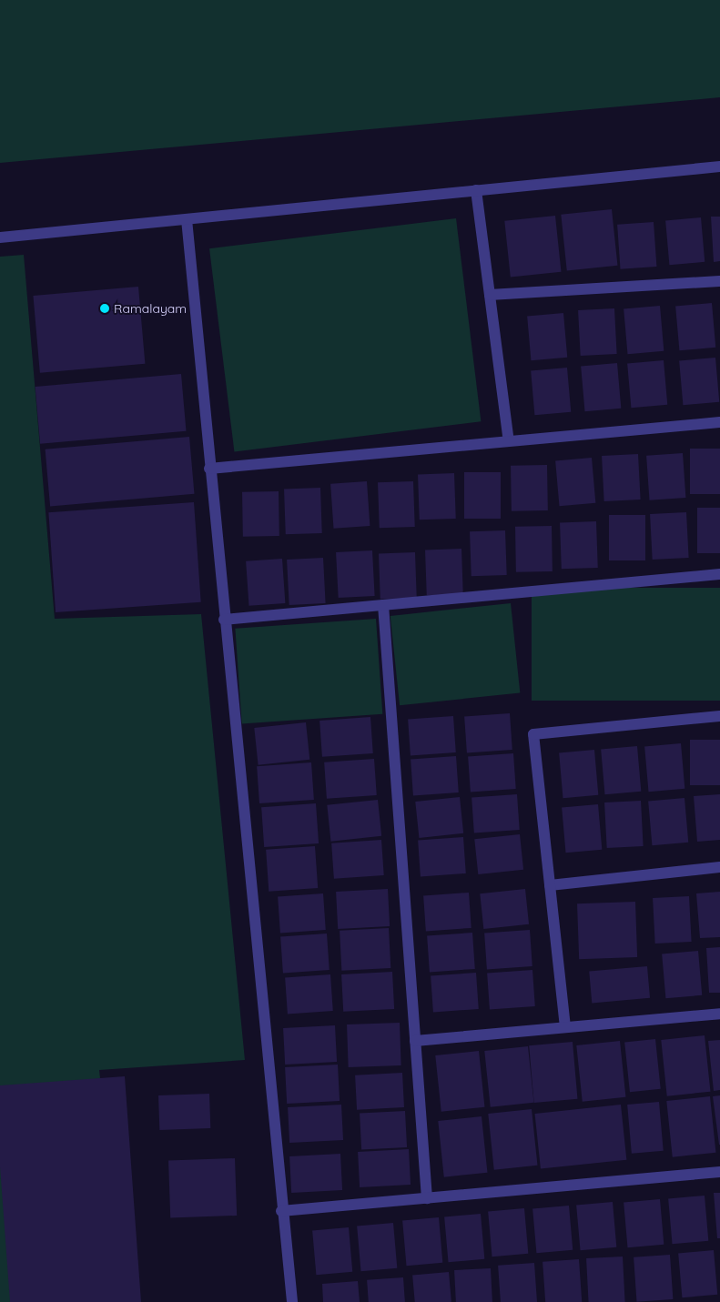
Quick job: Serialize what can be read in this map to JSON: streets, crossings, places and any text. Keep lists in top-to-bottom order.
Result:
{
  "places": ["Ramalayam"]
}
